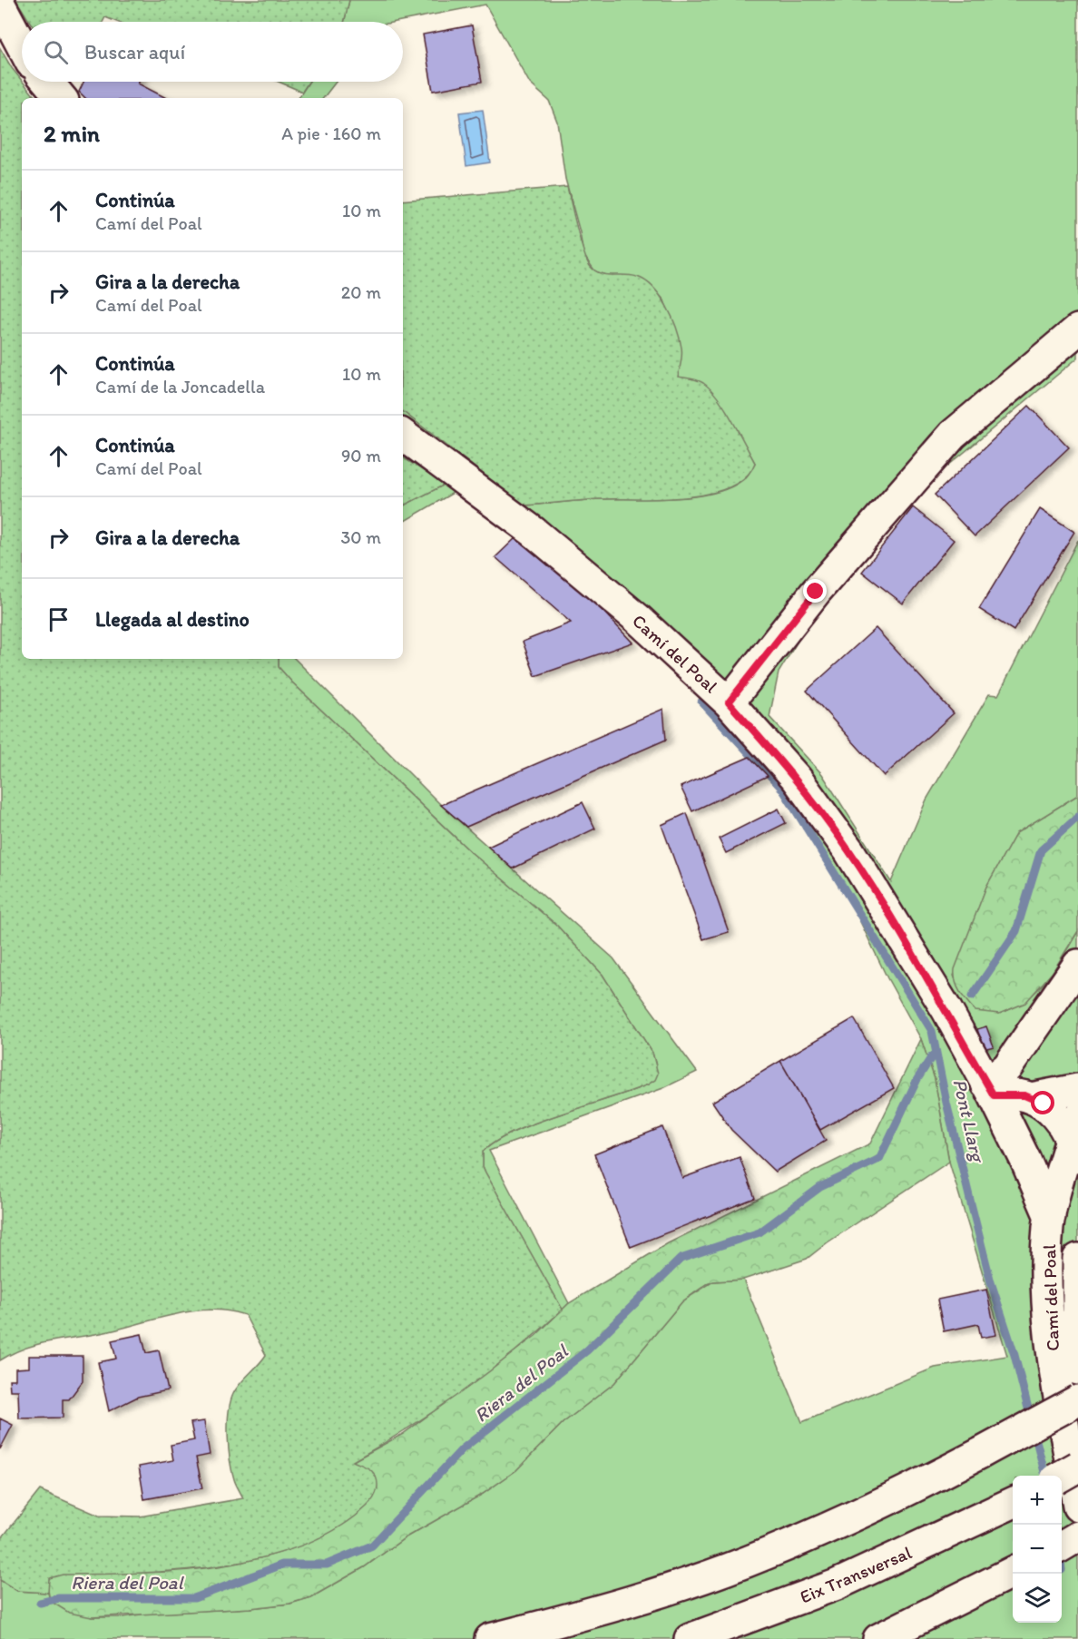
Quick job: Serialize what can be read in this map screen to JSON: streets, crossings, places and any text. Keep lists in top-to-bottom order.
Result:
{
  "streets": {
    "main road": ["Camí del Poal", "Eix Transversal"]
  },
  "water": ["Pont Llarg", "Riera del Poal"],
  "page": {
    "search": "Buscar aquí",
    "heading": ["2 min", "A pie · 160 m"],
    "list": [
      ["Continúa", "Camí del Poal", "10 m"],
      ["Gira a la derecha", "Camí del Poal", "20 m"],
      ["Continúa", "Camí de la Joncadella", "10 m"],
      ["Continúa", "Camí del Poal", "90 m"],
      ["Gira a la derecha", "30 m"],
      "Llegada al destino"
    ],
    "map_buttons": ["+", "−"]
  }
}
